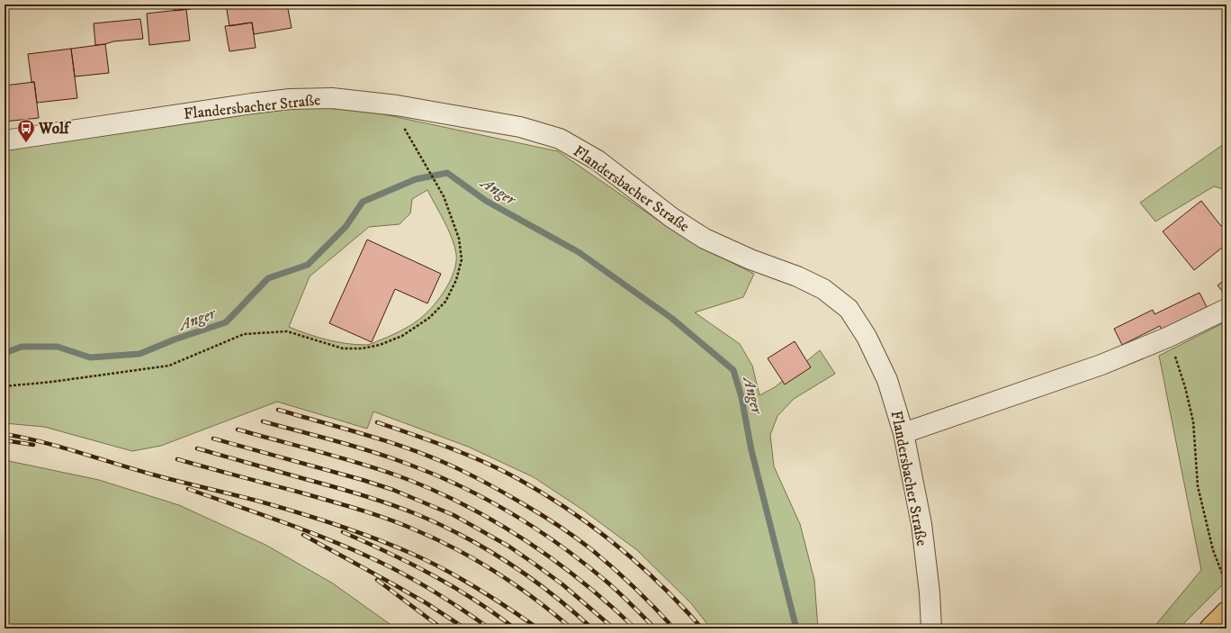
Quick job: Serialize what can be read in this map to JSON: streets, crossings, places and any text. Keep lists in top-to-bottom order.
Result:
{
  "streets": {
    "street": ["Flandersbacher Straße"]
  },
  "water": ["Anger"],
  "places": {
    "bus stop": ["Wolf"]
  }
}
